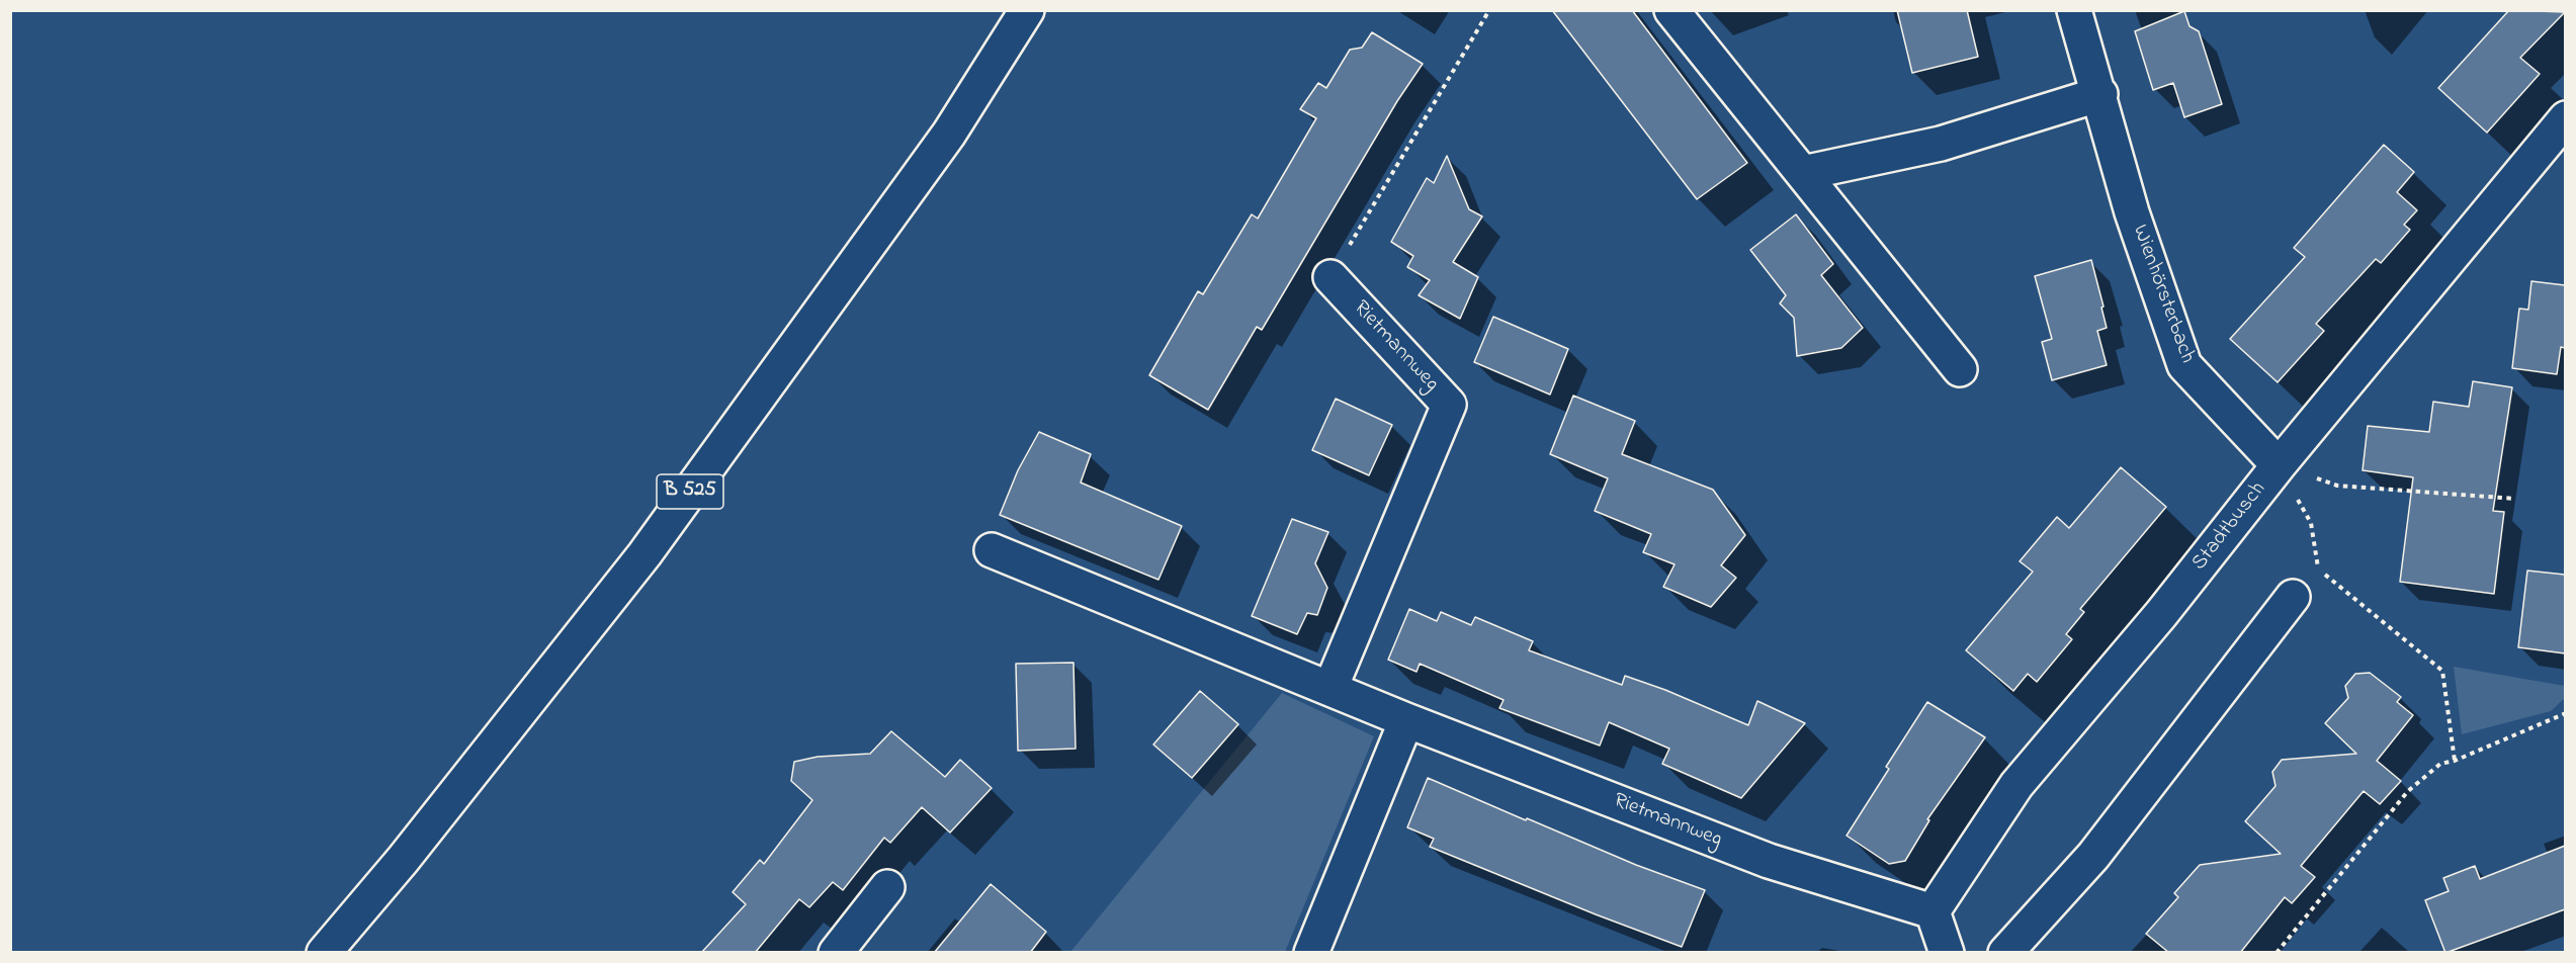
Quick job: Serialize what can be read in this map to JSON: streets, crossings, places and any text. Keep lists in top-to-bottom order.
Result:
{
  "streets": {
    "street": [
      "Wienhörsterbach",
      "Rietmannweg",
      "B 525",
      "Stadtbusch"
    ]
  },
  "crossings": [
    ["Wienhörsterbach", "Stadtbusch"],
    ["Rietmannweg", "Stadtbusch"]
  ]
}
